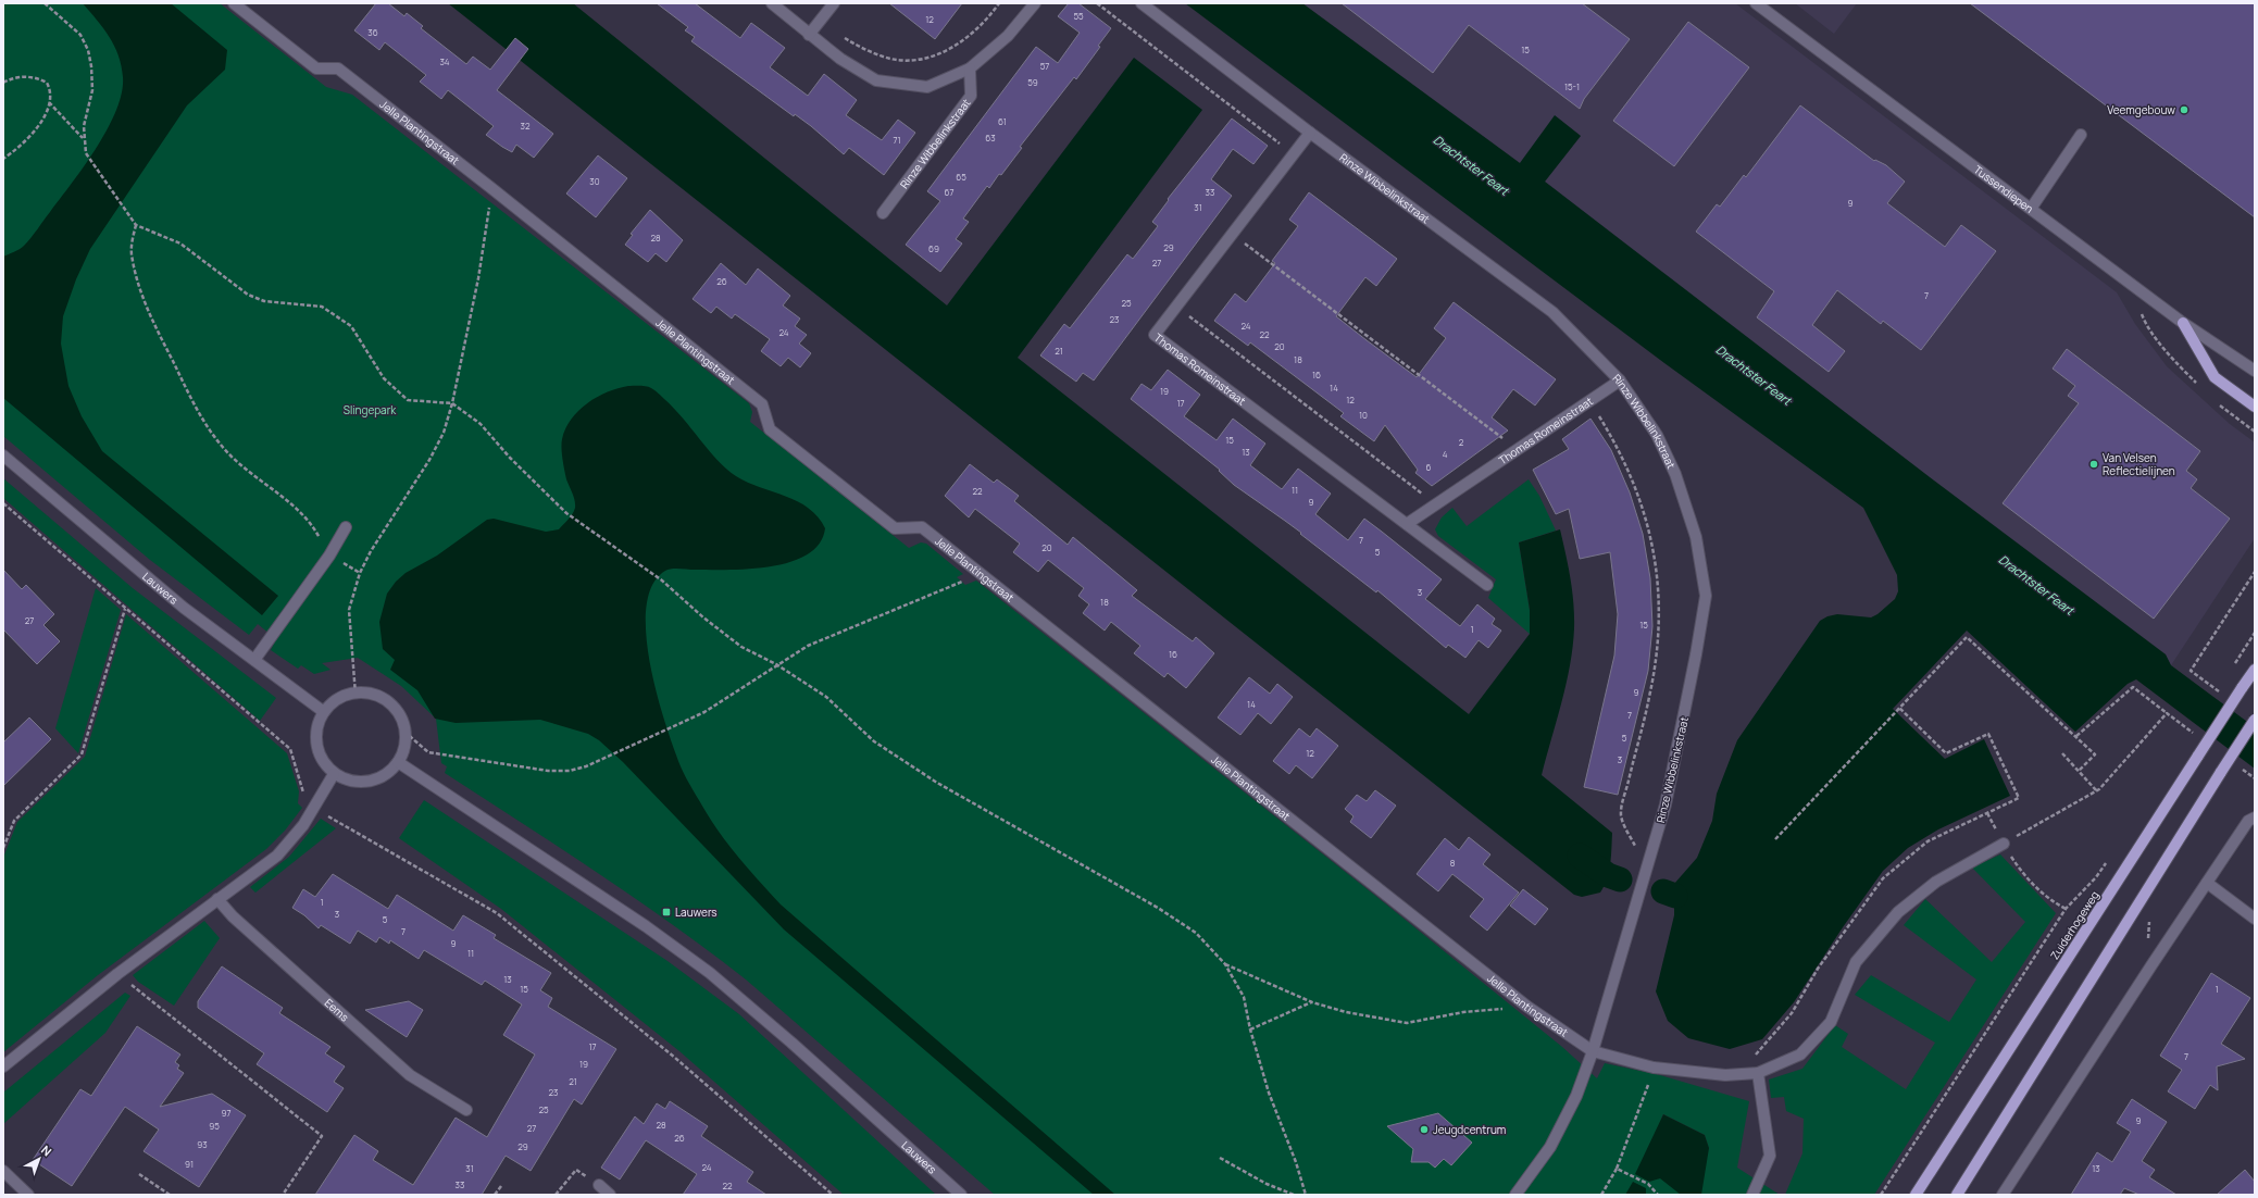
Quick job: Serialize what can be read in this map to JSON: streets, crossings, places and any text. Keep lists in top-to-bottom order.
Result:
{
  "streets": {
    "main road": ["Zuiderhogeweg"],
    "street": [
      "Jelle Plantingstraat",
      "Rinze Wibbelinkstraat",
      "Tussendiepen",
      "Thomas Romeinstraat",
      "Lauwers",
      "Eems"
    ]
  },
  "crossings": [
    ["Jelle Plantingstraat", "Rinze Wibbelinkstraat"],
    ["Rinze Wibbelinkstraat", "Thomas Romeinstraat"]
  ],
  "water": ["Drachtster Feart"],
  "parks": ["Slingepark"],
  "places": {
    "other": ["Veemgebouw", "Van Velsen Reflectielijnen", "Jeugdcentrum"],
    "transit": ["Lauwers"]
  },
  "house_numbers": [
    "55",
    "12",
    "36",
    "15",
    "34",
    "57",
    "59",
    "15-1",
    "61",
    "32",
    "63",
    "71",
    "65",
    "30",
    "67",
    "33",
    "9",
    "31",
    "28",
    "29",
    "69",
    "27",
    "26",
    "7",
    "25",
    "23",
    "24",
    "24",
    "22",
    "20",
    "21",
    "18",
    "16",
    "14",
    "19",
    "12",
    "17",
    "10",
    "15",
    "2",
    "13",
    "4",
    "6",
    "11",
    "22",
    "9",
    "7",
    "20",
    "5",
    "3",
    "18",
    "27",
    "15",
    "1",
    "16",
    "9",
    "14",
    "7",
    "5",
    "12",
    "3",
    "8",
    "1",
    "3",
    "5",
    "7",
    "9",
    "11",
    "13",
    "15",
    "1",
    "17",
    "7",
    "19",
    "21",
    "23",
    "25",
    "97",
    "9",
    "28",
    "95",
    "27",
    "26",
    "93",
    "29",
    "91",
    "24",
    "31",
    "13",
    "33",
    "22"
  ],
  "north": "top right"
}
